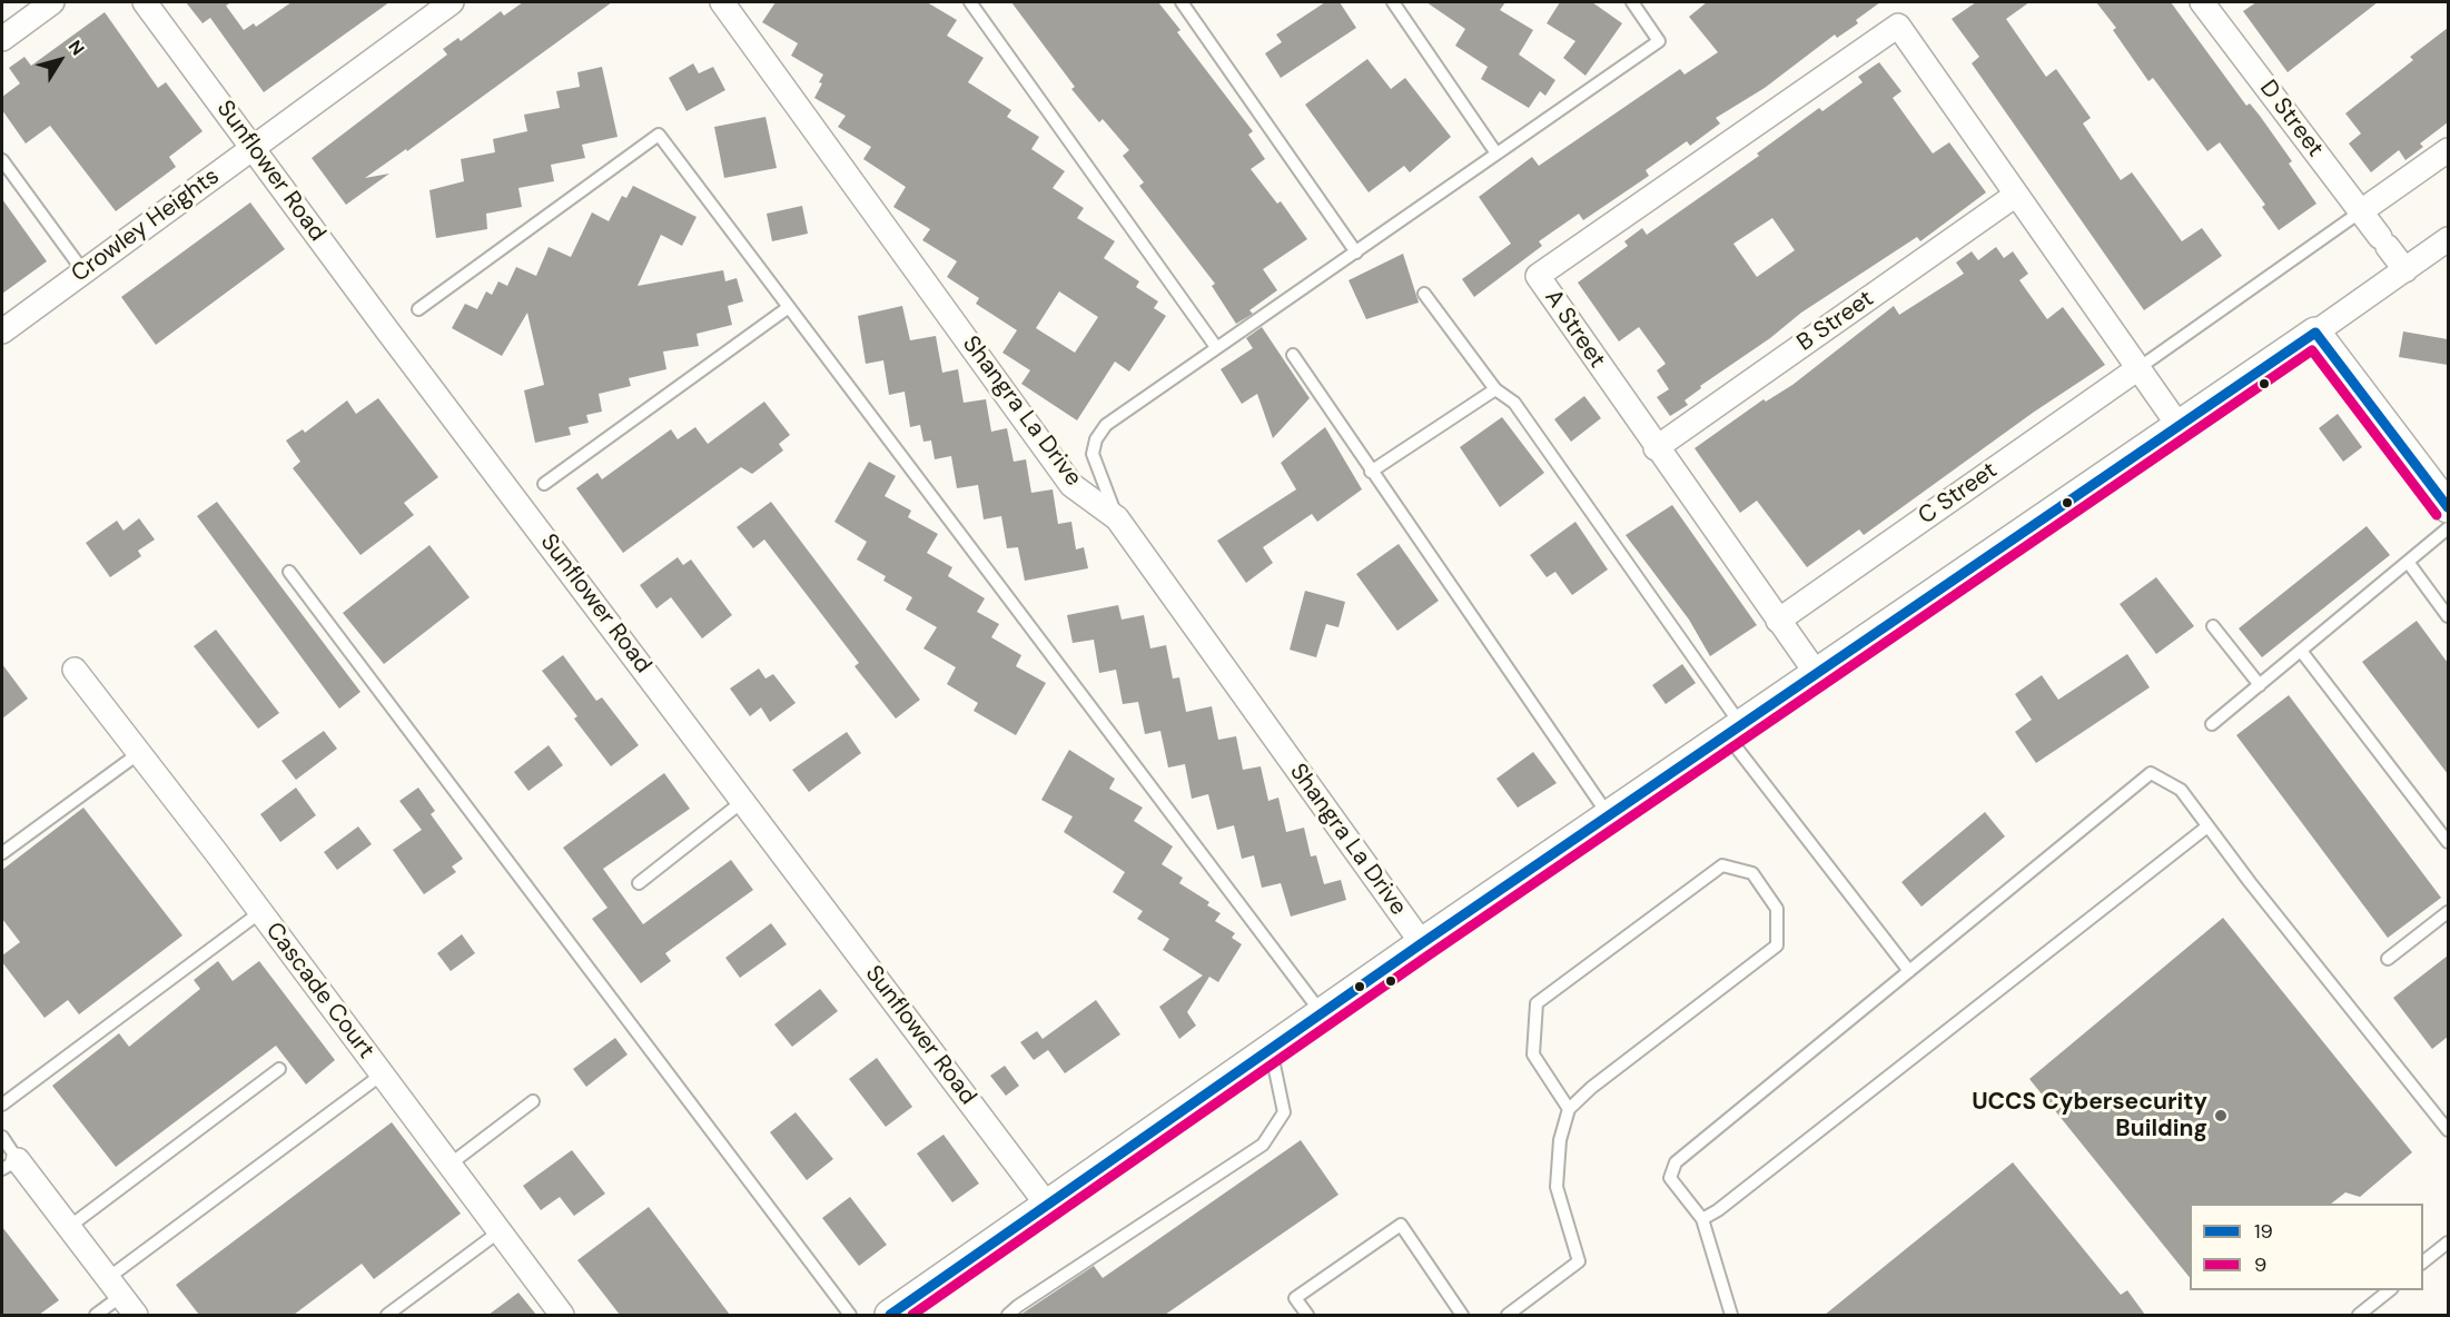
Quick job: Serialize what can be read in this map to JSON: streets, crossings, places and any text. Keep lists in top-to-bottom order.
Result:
{
  "streets": {
    "street": [
      "D Street",
      "Sunflower Road",
      "Crowley Heights",
      "B Street",
      "A Street",
      "Shangra La Drive",
      "C Street",
      "Cascade Court"
    ]
  },
  "crossings": [
    ["Sunflower Road", "Crowley Heights"],
    ["B Street", "A Street"],
    ["A Street", "C Street"]
  ],
  "places": ["UCCS Cybersecurity Building"],
  "lines": ["transit line 19", "transit line 9"],
  "legend": ["19", "9"],
  "north": "top right"
}
